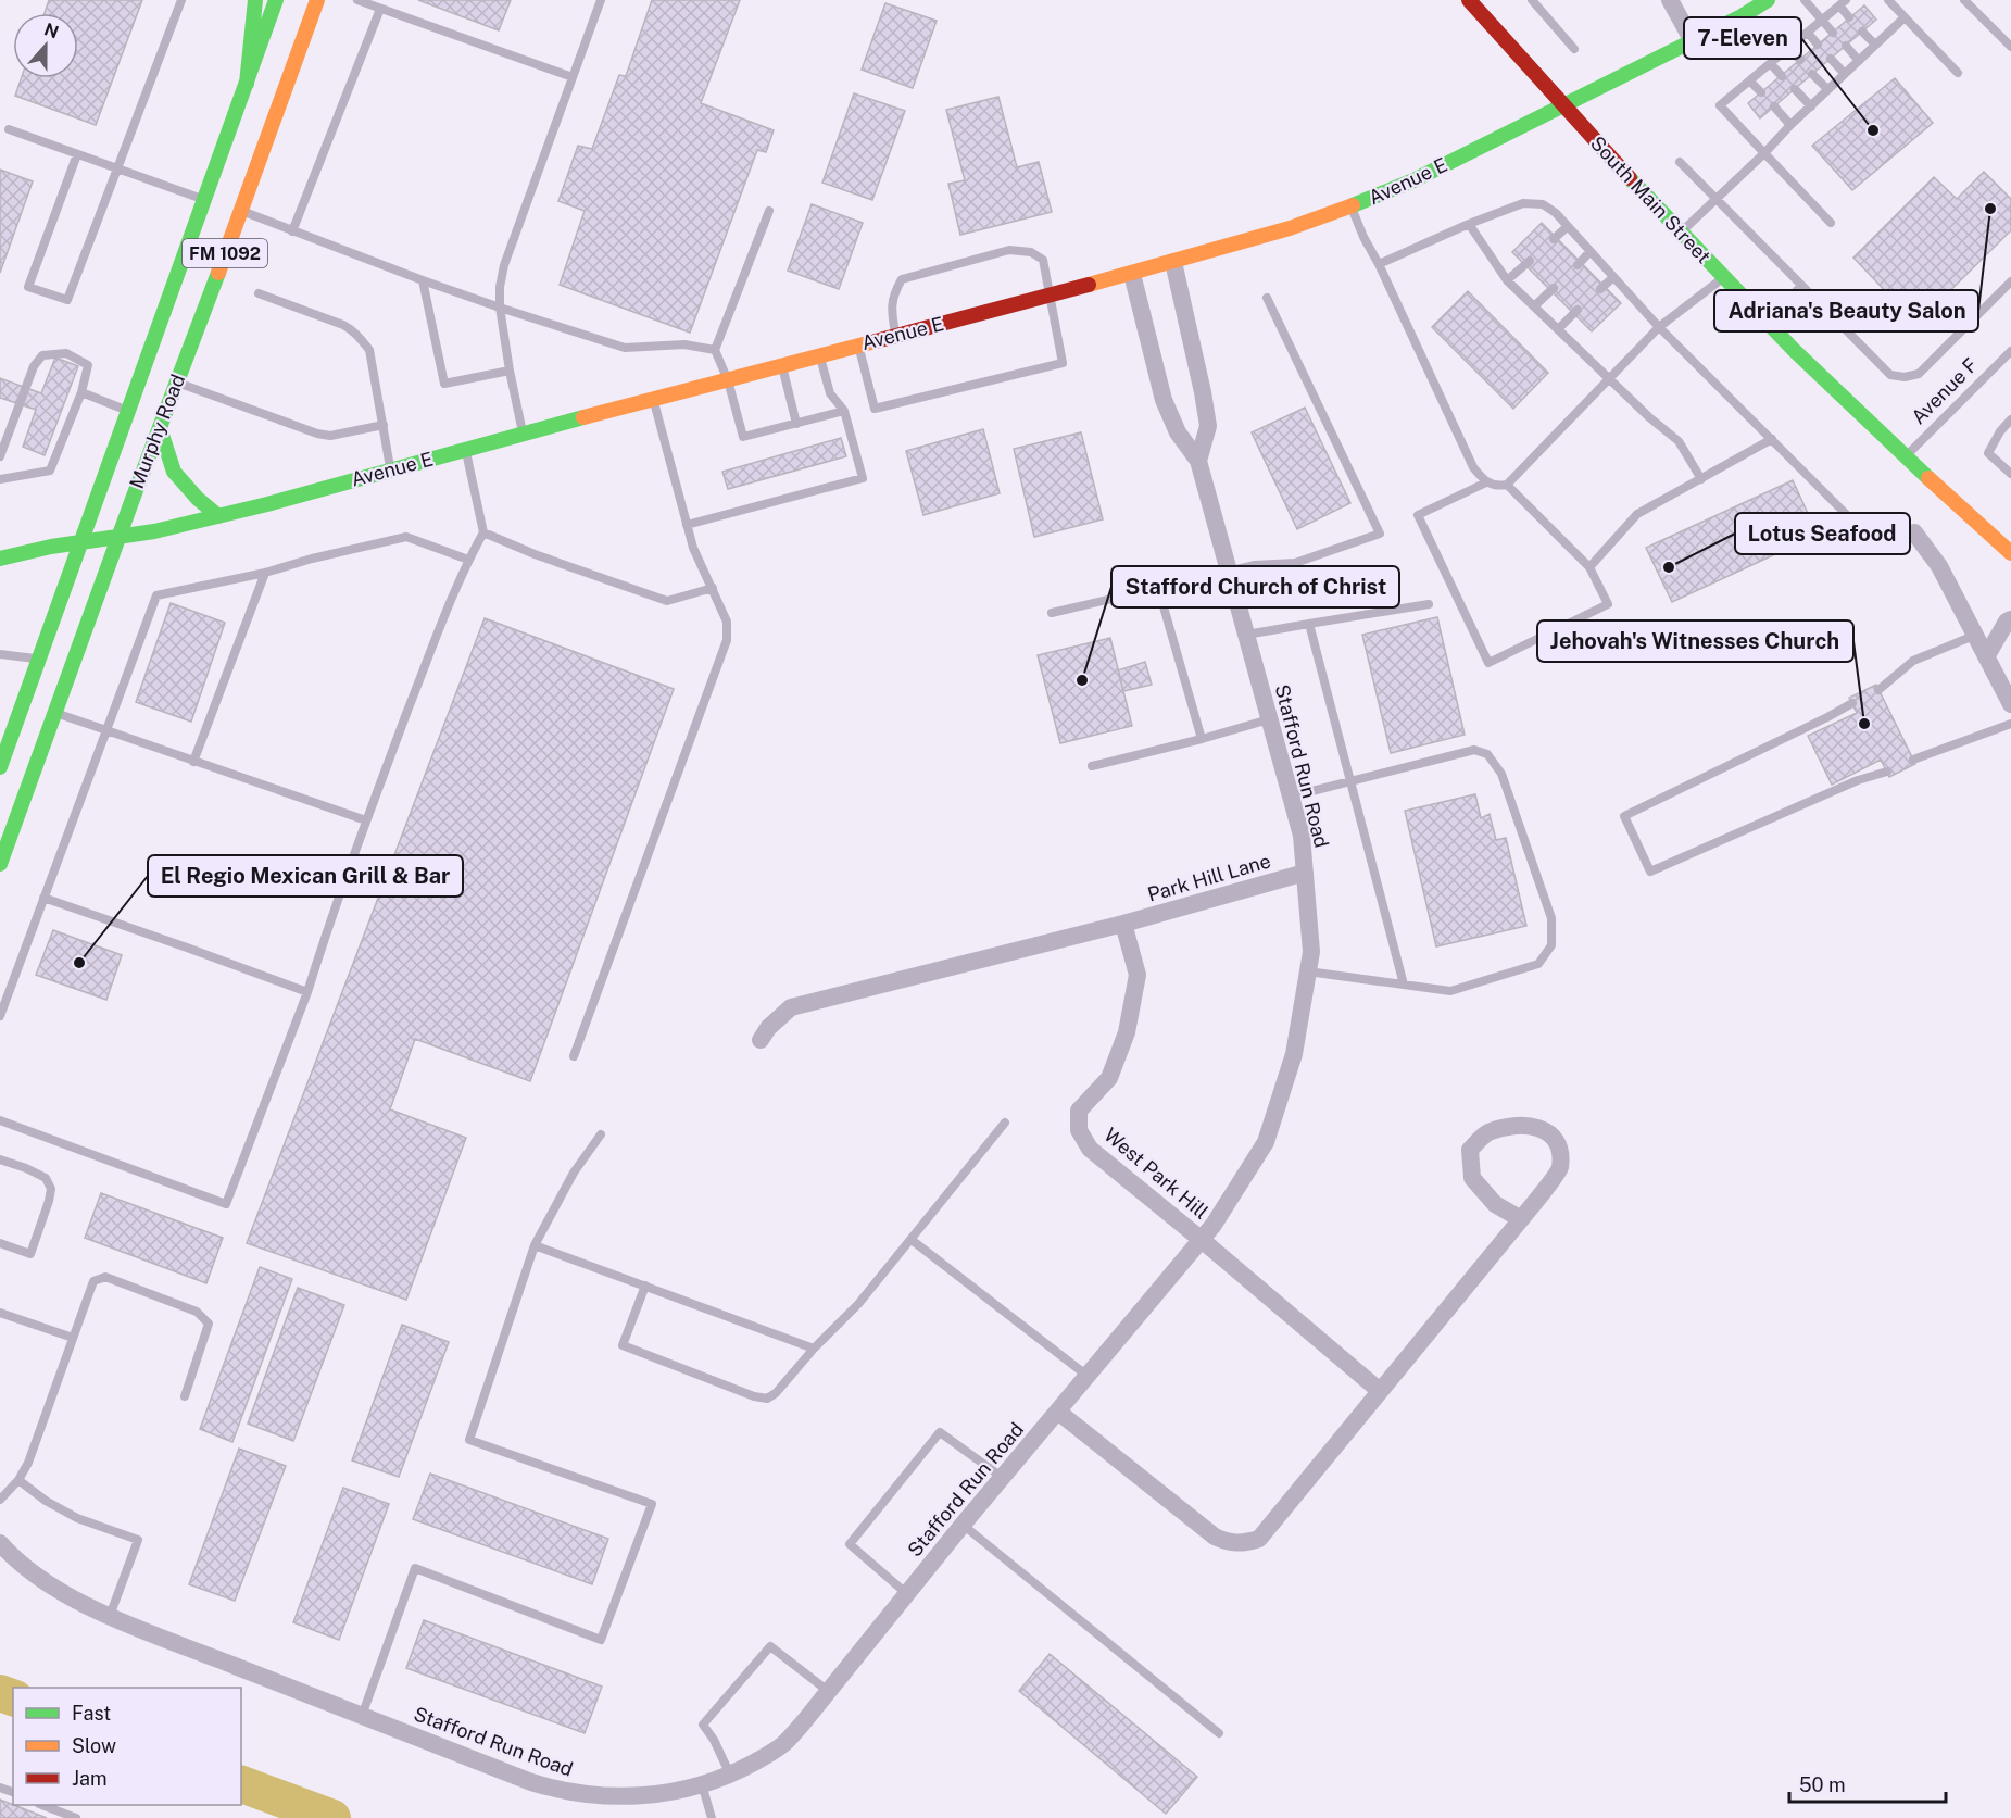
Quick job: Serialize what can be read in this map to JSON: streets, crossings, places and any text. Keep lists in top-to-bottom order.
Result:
{
  "streets": {
    "main road": [
      "Avenue E",
      "South Main Street",
      "FM 1092",
      "Murphy Road"
    ],
    "street": ["Stafford Run Road", "Park Hill Lane", "West Park Hill"],
    "lane": ["Avenue F"]
  },
  "crossings": [
    ["Avenue E", "South Main Street"],
    ["Avenue E", "Murphy Road"],
    ["Avenue E", "Stafford Run Road"],
    ["South Main Street", "Avenue F"],
    ["Stafford Run Road", "Park Hill Lane"],
    ["Stafford Run Road", "West Park Hill"],
    ["Park Hill Lane", "West Park Hill"]
  ],
  "places": [
    "7-Eleven",
    "Adriana's Beauty Salon",
    "Lotus Seafood",
    "Stafford Church of Christ",
    "Jehovah's Witnesses Church",
    "El Regio Mexican Grill & Bar"
  ],
  "legend": ["Fast", "Slow", "Jam"],
  "scale_bar": "50 m",
  "north": "top"
}
